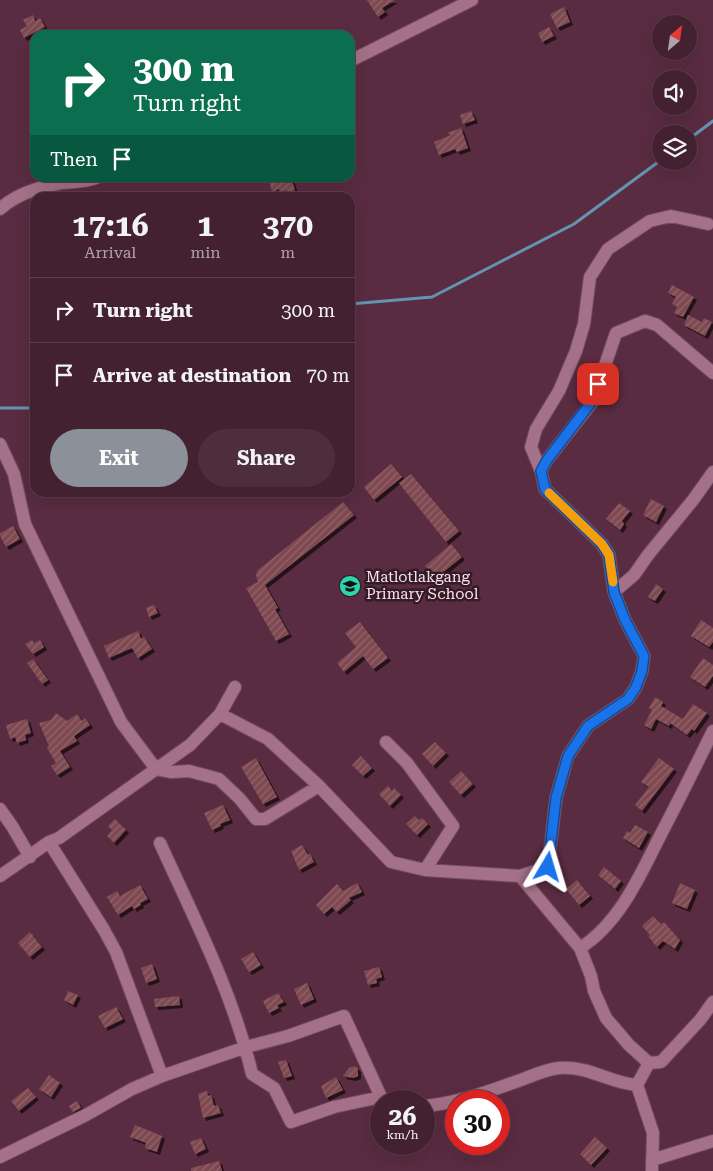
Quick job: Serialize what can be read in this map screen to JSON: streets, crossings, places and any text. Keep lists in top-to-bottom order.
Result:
{
  "places": {
    "school or university": ["Matlotlakgang Primary School"]
  },
  "north": "top right",
  "page": {
    "turn": ["300 m", "Turn right"],
    "then": "Then",
    "eta": [
      "17:16",
      "Arrival",
      "1",
      "min",
      "370",
      "m"
    ],
    "list": [
      {
        "name": "Turn right",
        "value": "300 m"
      },
      {
        "name": "Arrive at destination",
        "value": "70 m"
      }
    ],
    "buttons": ["Exit", "Share"],
    "speed": "26 km/h",
    "limit": "30"
  }
}
